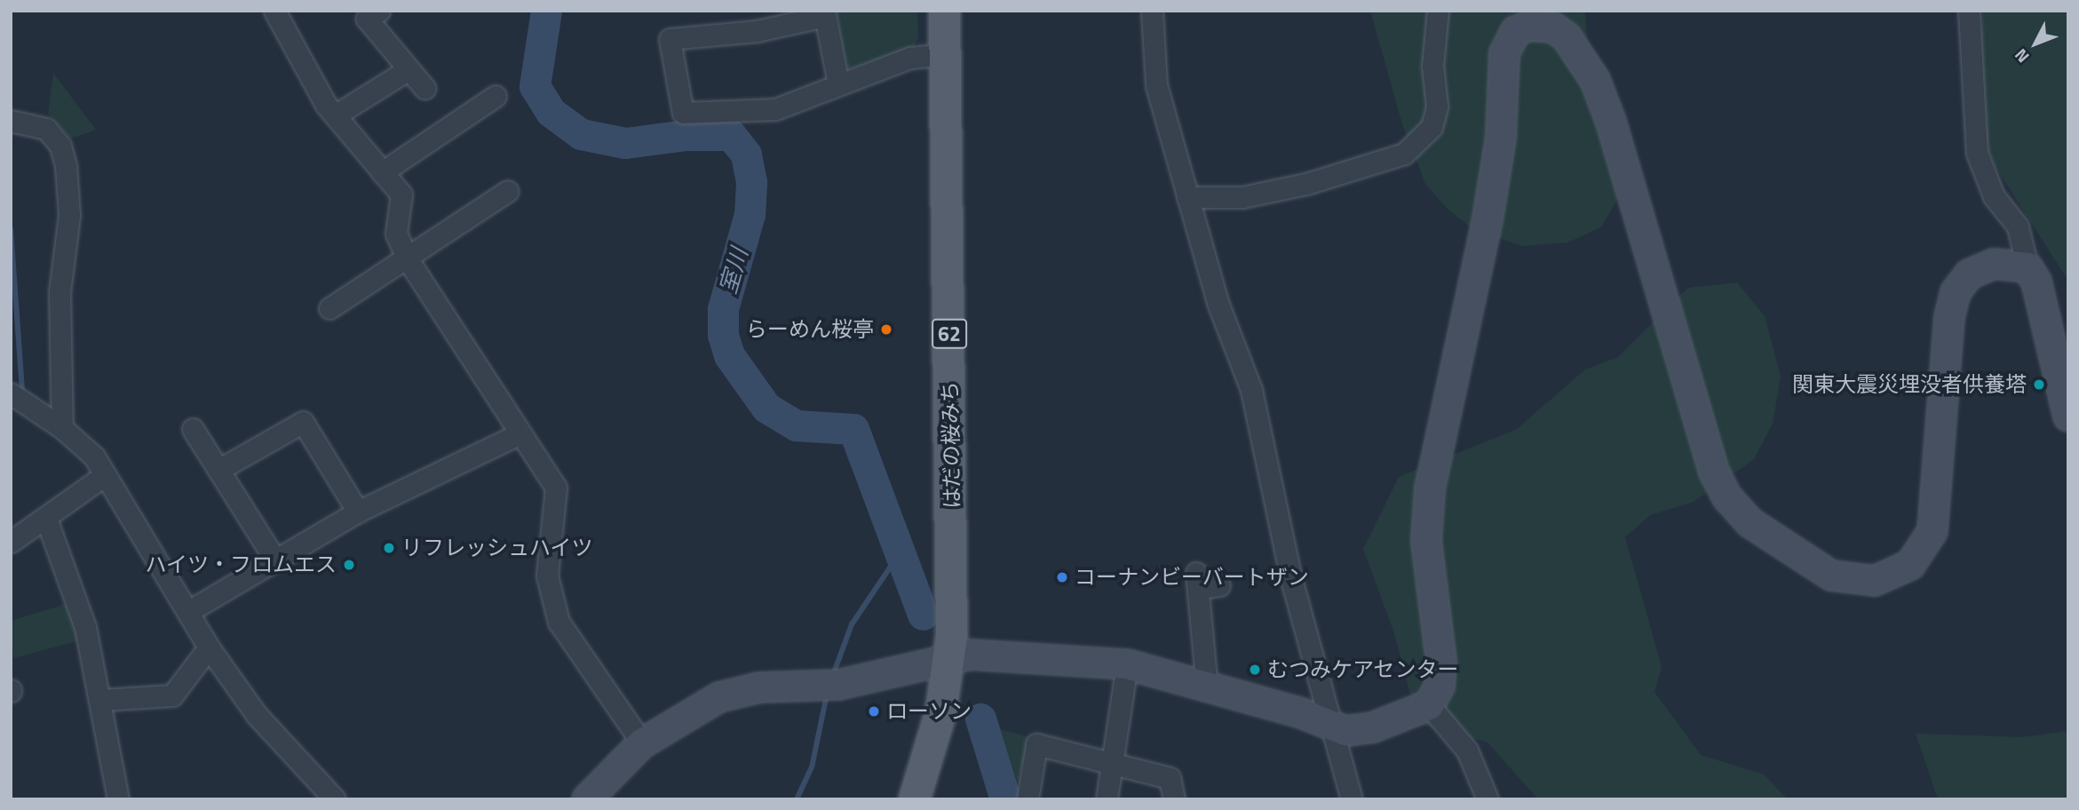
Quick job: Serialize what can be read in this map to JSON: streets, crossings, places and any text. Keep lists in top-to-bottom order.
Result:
{
  "streets": {
    "main road": ["62", "はだの桜みち"]
  },
  "water": ["室川"],
  "places": [
    "らーめん桜亭",
    "関東大震災埋没者供養塔",
    "リフレッシュハイツ",
    "ハイツ・フロムエス",
    "コーナンビーバートザン",
    "むつみケアセンター",
    "ローソン"
  ],
  "north": "bottom left"
}
